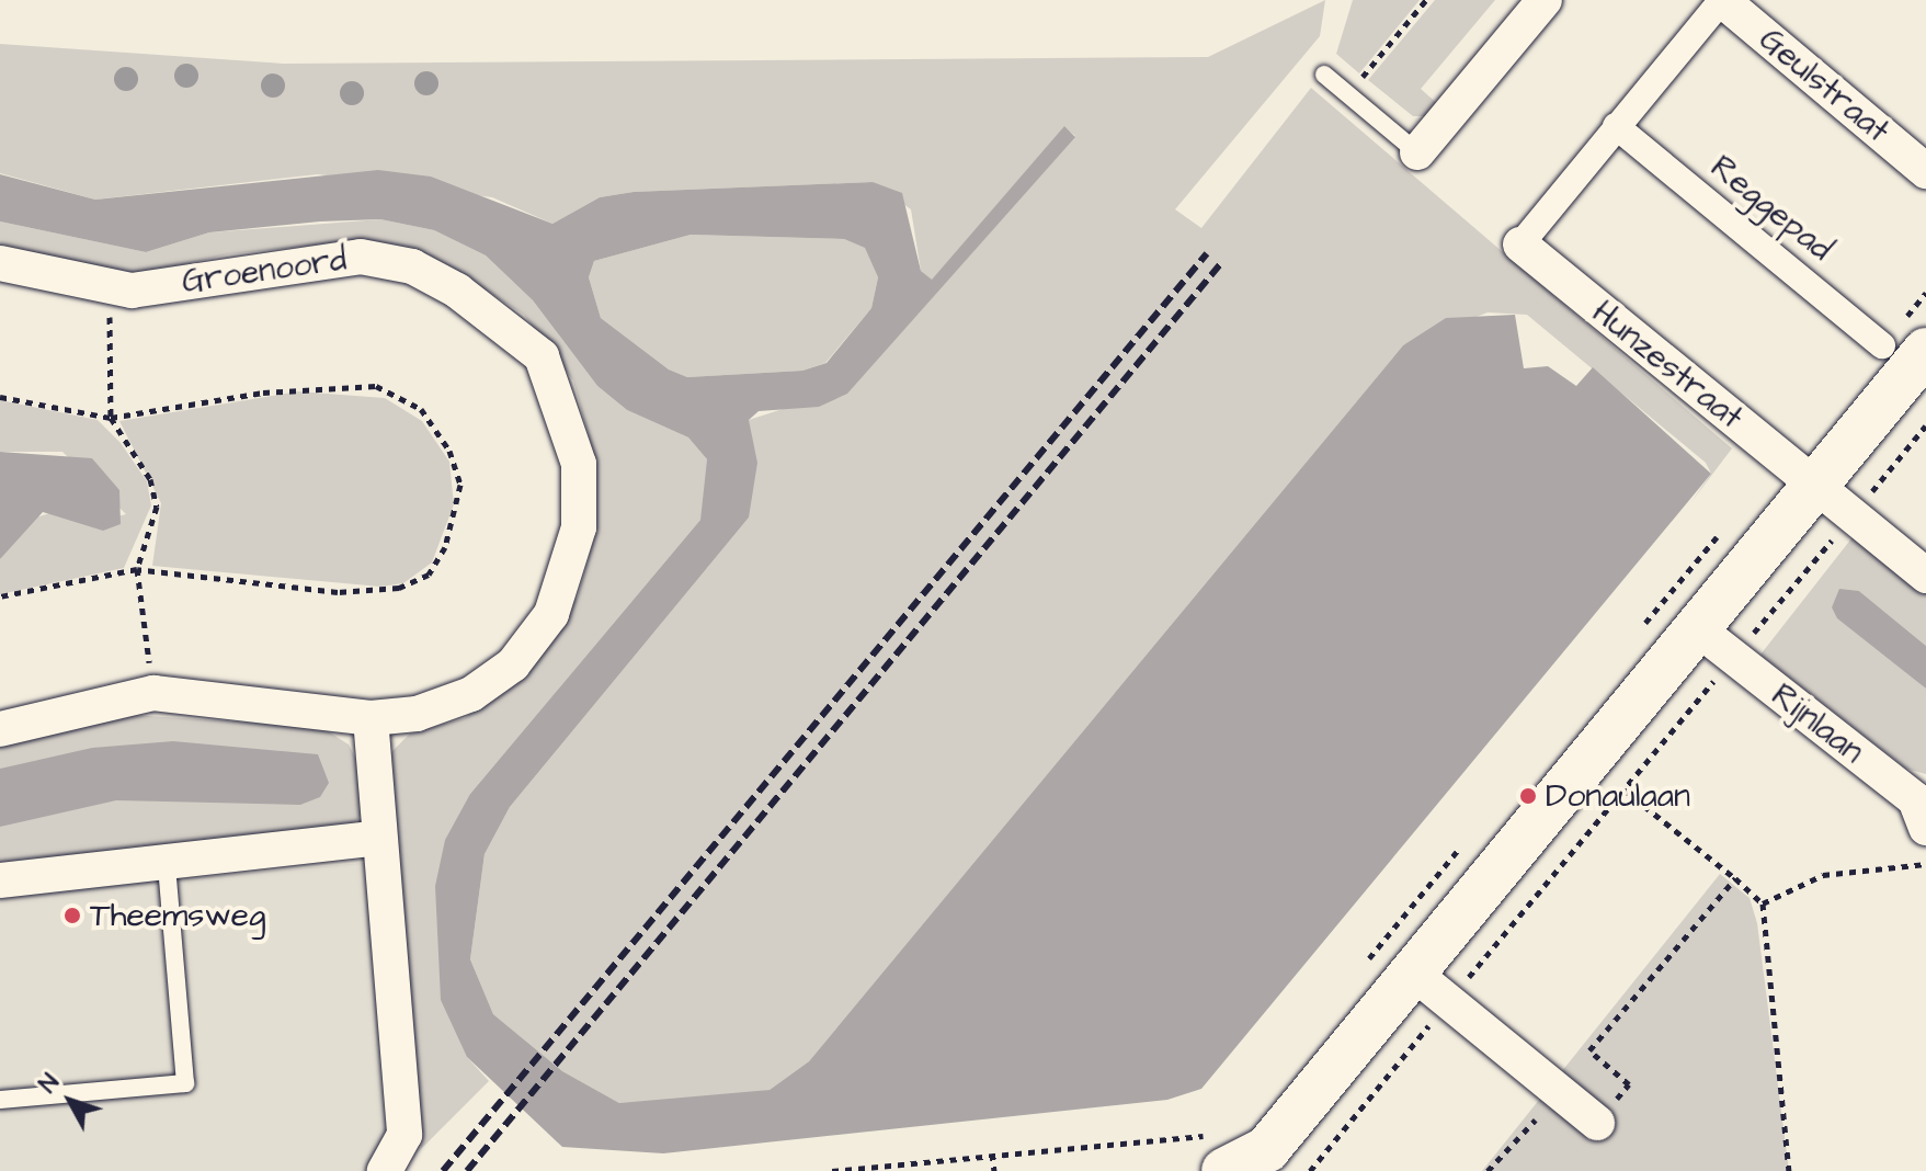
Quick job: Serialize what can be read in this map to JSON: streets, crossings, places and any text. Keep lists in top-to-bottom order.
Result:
{
  "streets": {
    "street": [
      "Geulstraat",
      "Reggepad",
      "Groenoord",
      "Hunzestraat",
      "Rijnlaan"
    ]
  },
  "places": ["Donaulaan", "Theemsweg"],
  "north": "top left"
}
